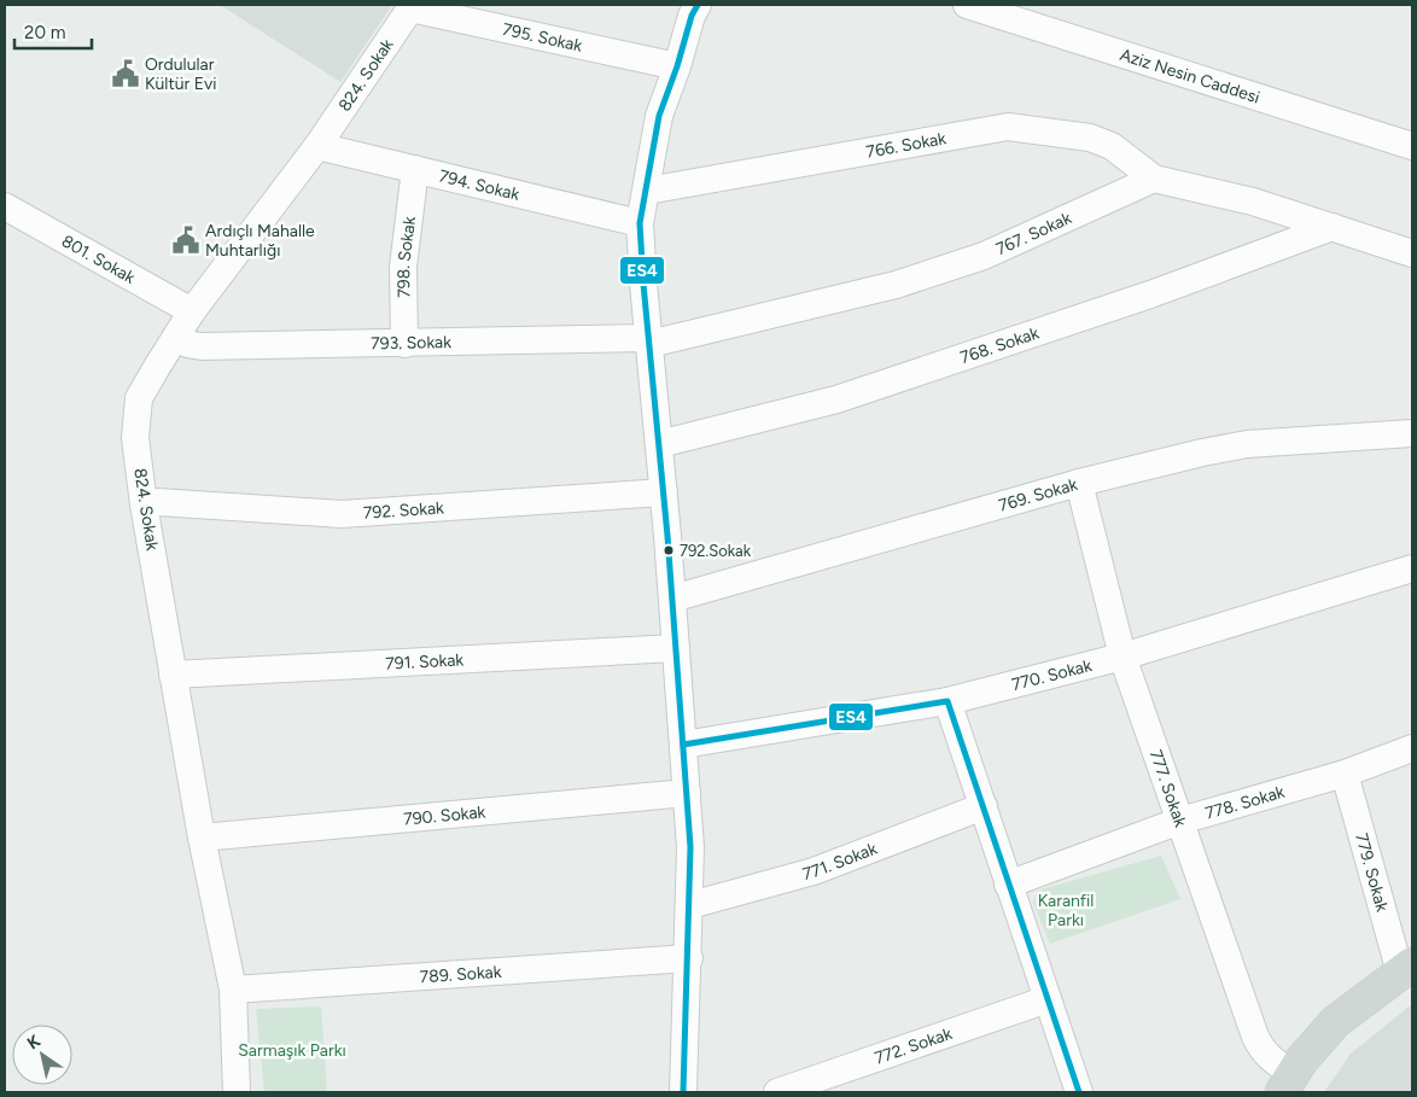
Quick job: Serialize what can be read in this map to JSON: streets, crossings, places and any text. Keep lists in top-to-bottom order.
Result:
{
  "streets": {
    "street": [
      "795. Sokak",
      "824. Sokak",
      "Aziz Nesin Caddesi",
      "766. Sokak",
      "794. Sokak",
      "767. Sokak",
      "798. Sokak",
      "801. Sokak",
      "793. Sokak",
      "768. Sokak",
      "769. Sokak",
      "792. Sokak",
      "791. Sokak",
      "770. Sokak",
      "777. Sokak",
      "778. Sokak",
      "790. Sokak",
      "771. Sokak",
      "779. Sokak",
      "789. Sokak",
      "772. Sokak"
    ]
  },
  "crossings": [
    ["795. Sokak", "824. Sokak"],
    ["824. Sokak", "794. Sokak"],
    ["824. Sokak", "801. Sokak"],
    ["824. Sokak", "793. Sokak"],
    ["824. Sokak", "792. Sokak"],
    ["824. Sokak", "791. Sokak"],
    ["824. Sokak", "790. Sokak"],
    ["824. Sokak", "789. Sokak"],
    ["766. Sokak", "767. Sokak"],
    ["794. Sokak", "798. Sokak"],
    ["767. Sokak", "793. Sokak"],
    ["798. Sokak", "793. Sokak"],
    ["769. Sokak", "777. Sokak"],
    ["770. Sokak", "777. Sokak"],
    ["777. Sokak", "778. Sokak"],
    ["778. Sokak", "779. Sokak"]
  ],
  "parks": ["Karanfil Parkı", "Sarmaşık Parkı"],
  "places": {
    "public building": ["Ordulular Kültür Evi", "Ardıçlı Mahalle Muhtarlığı"],
    "other": ["792.Sokak"]
  },
  "lines": ["transit line ES4"],
  "scale_bar": "20 m",
  "north": "top left"
}
